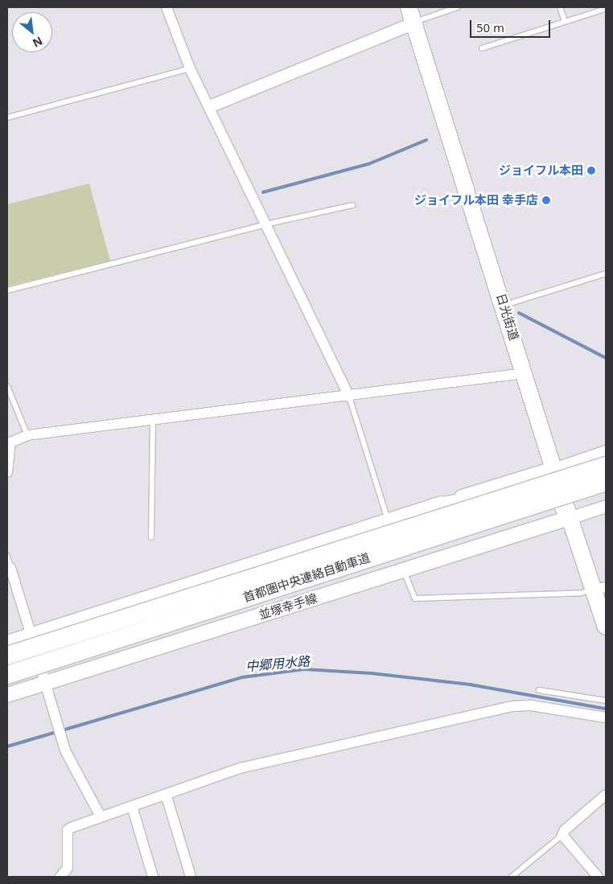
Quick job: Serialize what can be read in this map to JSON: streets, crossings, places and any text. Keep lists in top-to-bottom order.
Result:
{
  "streets": {
    "highway": ["日光街道", "首都圏中央連絡自動車道"],
    "main road": ["並塚幸手線"]
  },
  "crossings": [
    ["日光街道", "並塚幸手線"]
  ],
  "water": ["中郷用水路"],
  "places": ["ジョイフル本田", "ジョイフル本田 幸手店"],
  "scale_bar": "50 m",
  "north": "bottom right"
}
